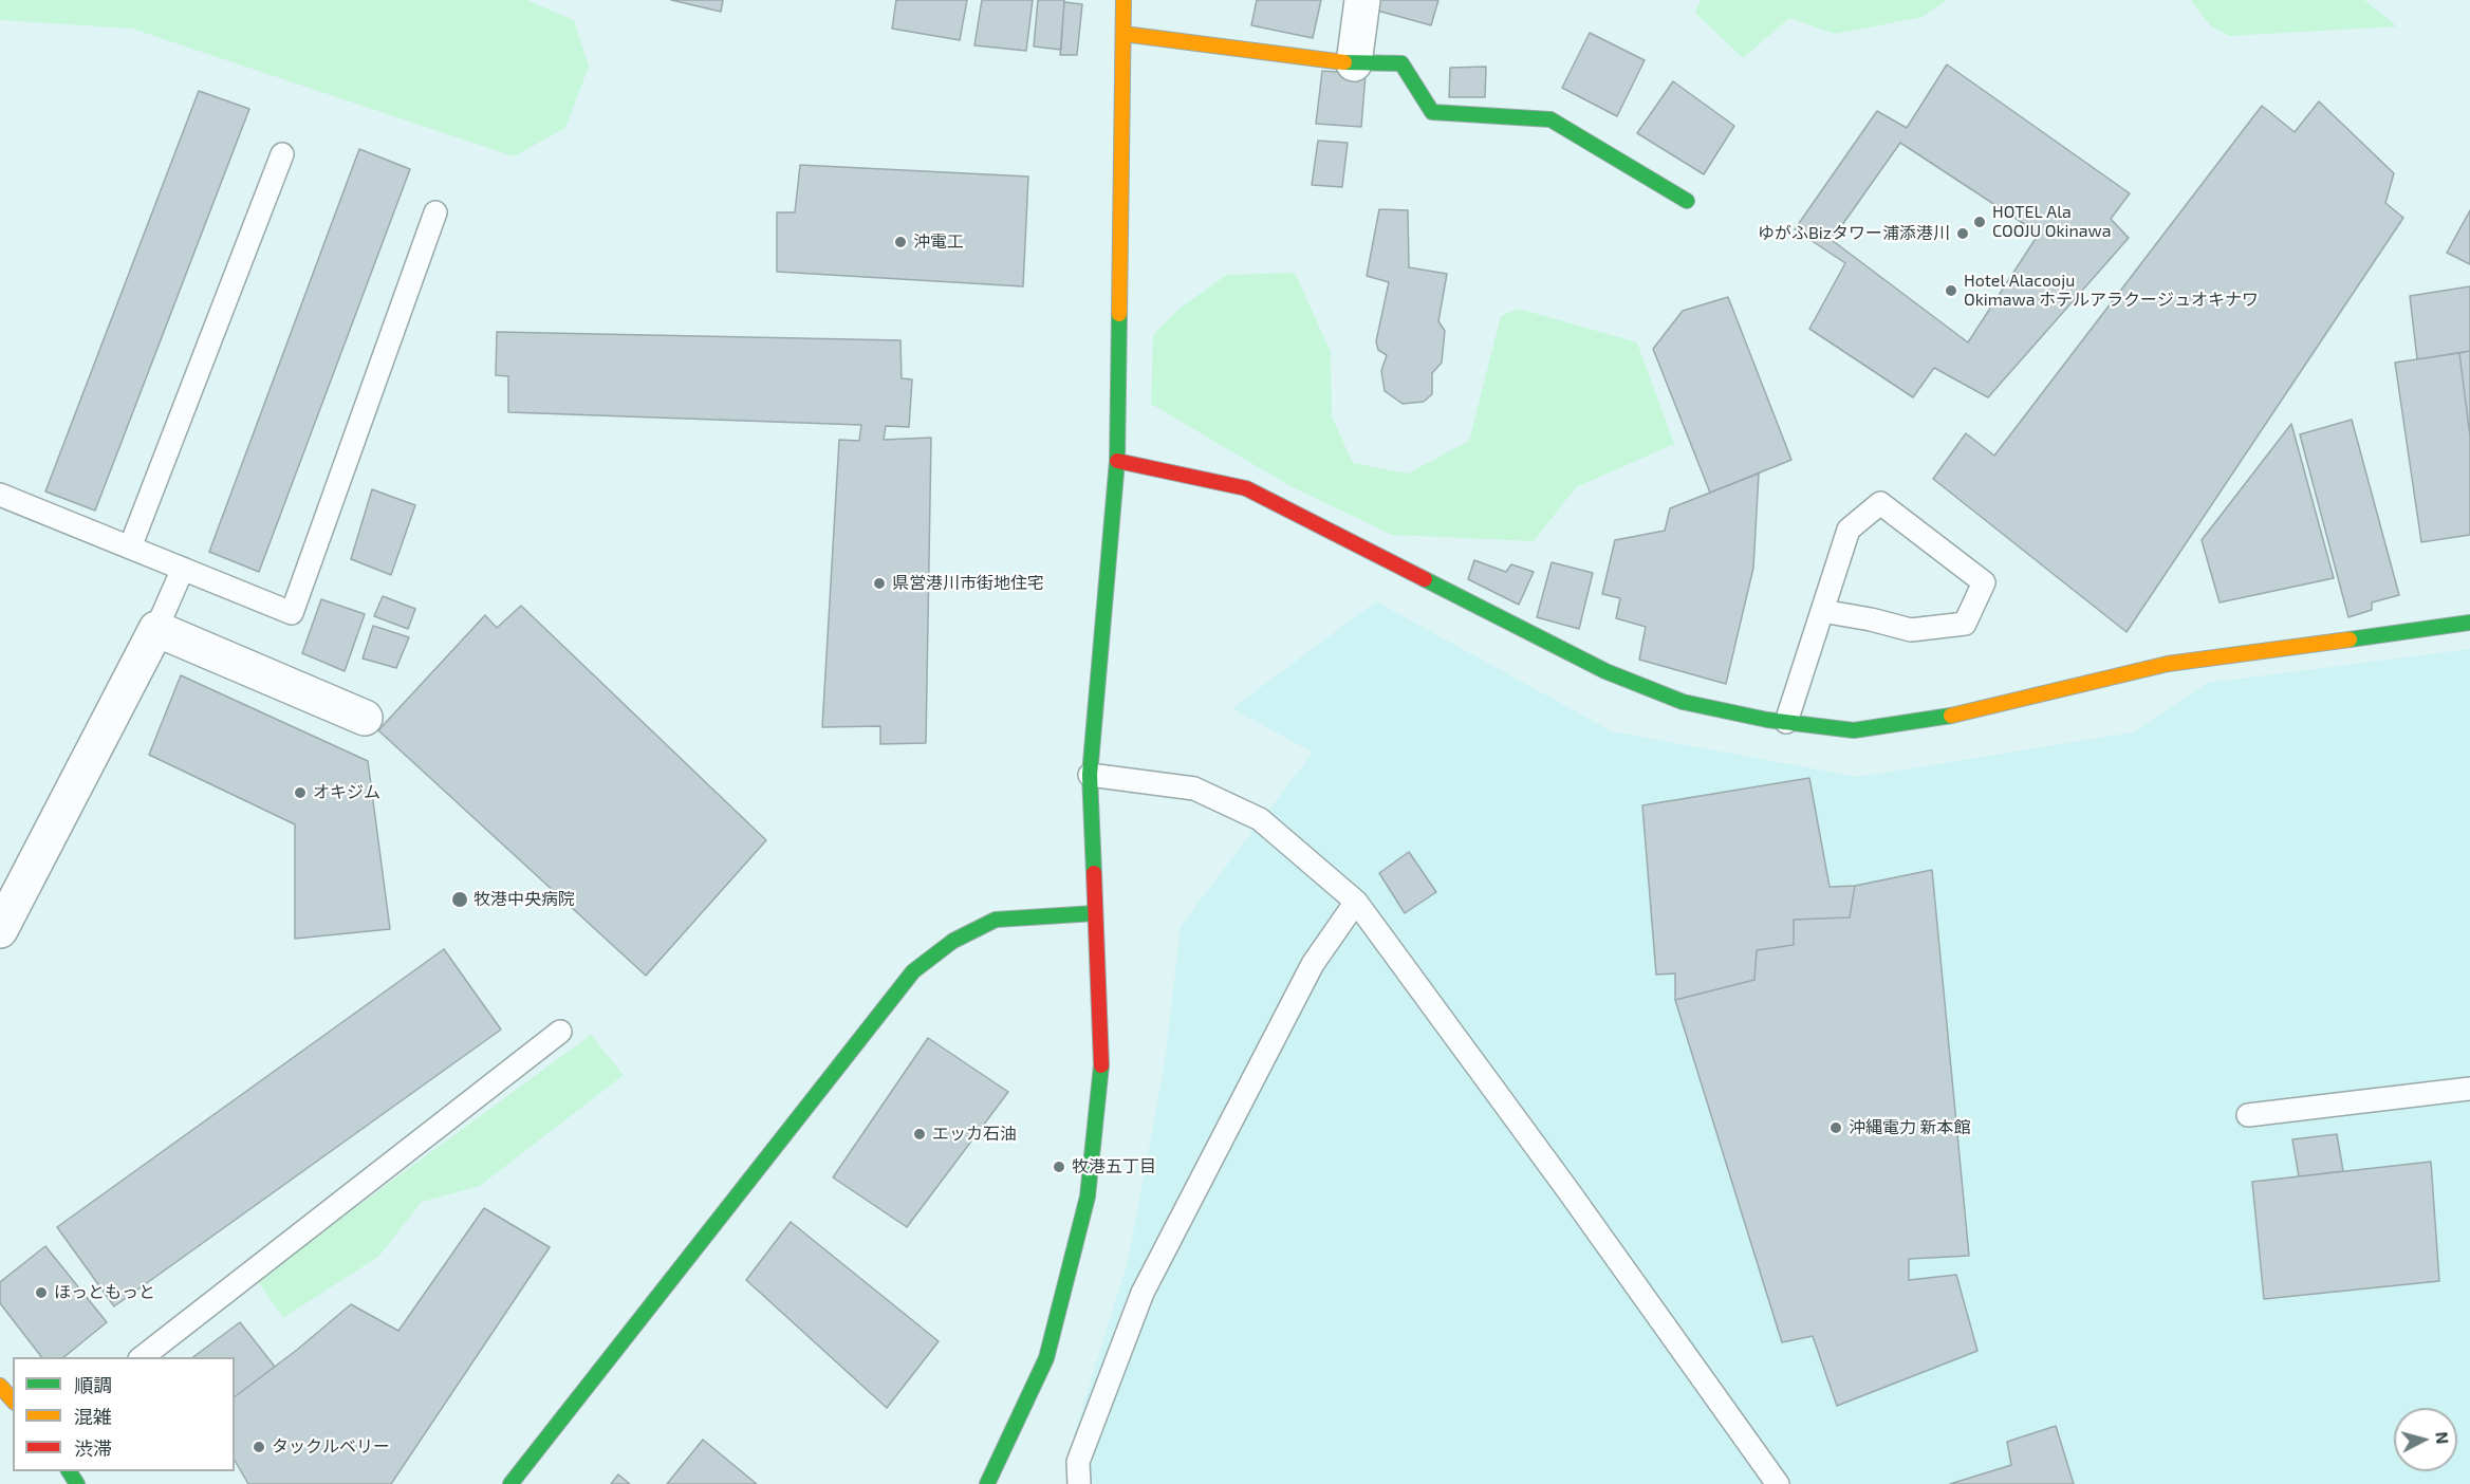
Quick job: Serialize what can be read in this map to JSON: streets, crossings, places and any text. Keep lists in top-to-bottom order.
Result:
{
  "places": [
    "HOTEL Ala COOJU Okinawa",
    "ゆがふBizタワー浦添港川",
    "沖電工",
    "Hotel Alacooju Okimawa ホテルアラクージュオキナワ",
    "県営港川市街地住宅",
    "オキジム",
    "牧港中央病院",
    "沖縄電力 新本館",
    "エッカ石油",
    "牧港五丁目",
    "ほっともっと",
    "タックルベリー"
  ],
  "legend": ["順調", "混雑", "渋滞"],
  "north": "right"
}
